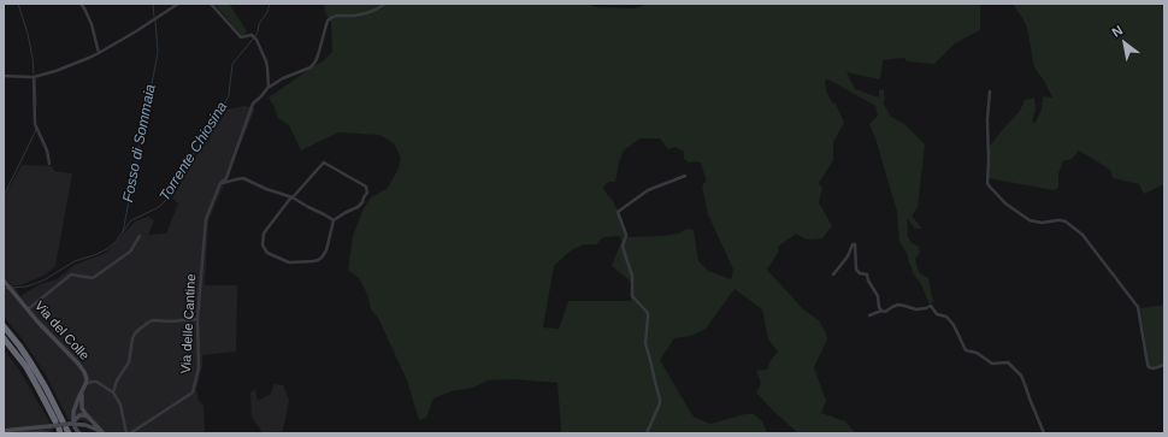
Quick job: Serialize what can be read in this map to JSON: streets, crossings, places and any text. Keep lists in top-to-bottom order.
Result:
{
  "streets": {
    "main road": ["Via del Colle"],
    "street": ["Via delle Cantine"]
  },
  "water": ["Fosso di Sommaia", "Torrente Chiosina"],
  "north": "top left"
}
